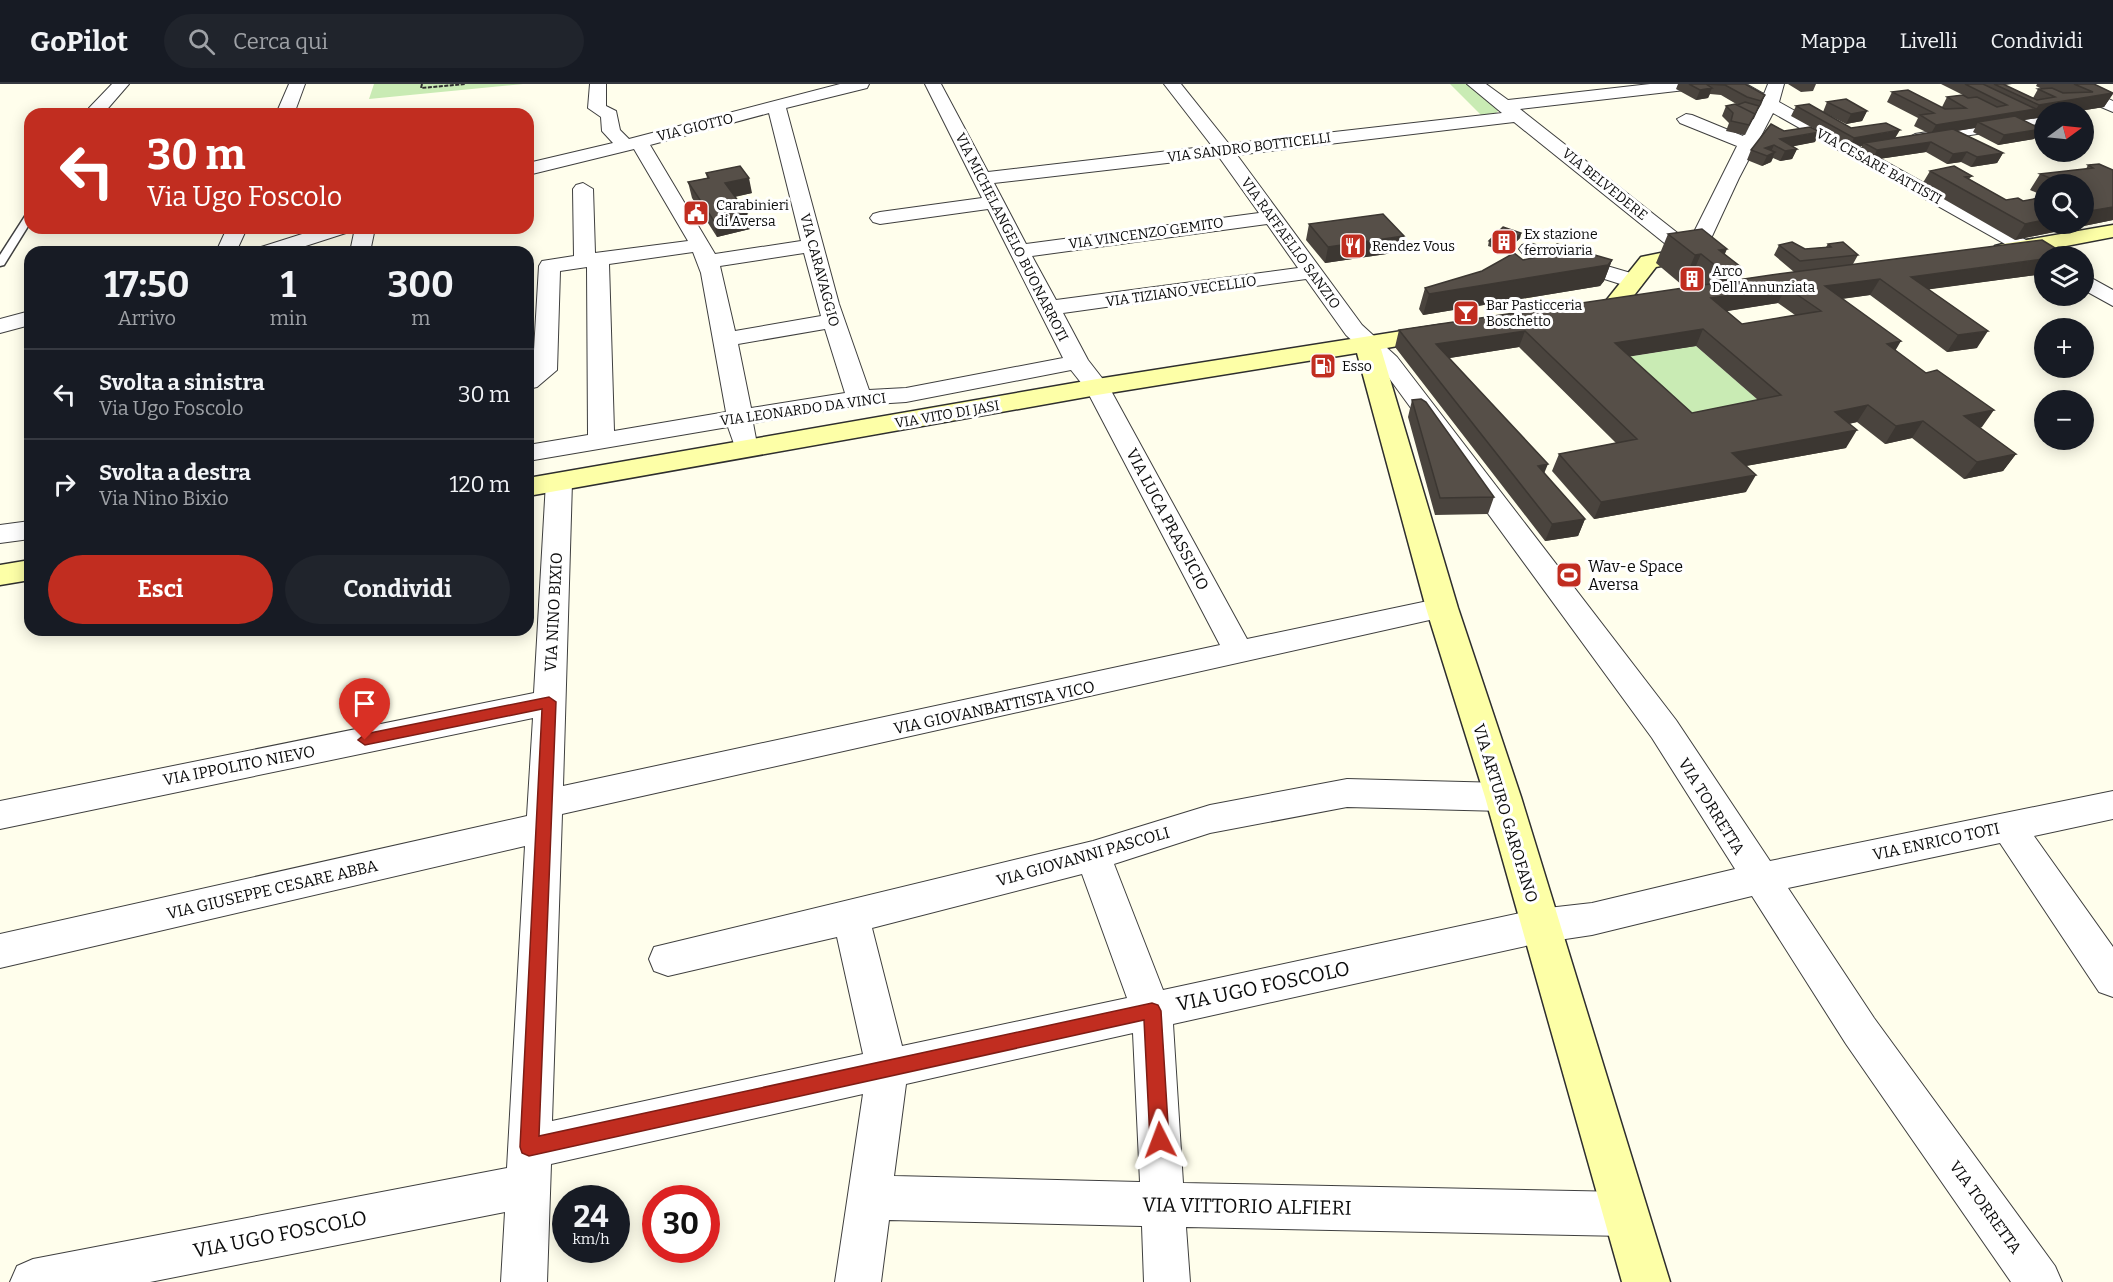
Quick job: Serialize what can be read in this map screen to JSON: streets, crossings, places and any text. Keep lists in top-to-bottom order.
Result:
{
  "streets": {
    "street": [
      "VIA GIOTTO",
      "VIA SANDRO BOTTICELLI",
      "VIA CESARE BATTISTI",
      "VIA BELVEDERE",
      "VIA VINCENZO GEMITO",
      "VIA MICHELANGELO BUONARROTI",
      "VIA RAFFAELLO SANZIO",
      "VIA CARAVAGGIO",
      "VIA TIZIANO VECELLIO",
      "VIA LEONARDO DA VINCI",
      "VIA VITO DI JASI",
      "VIA LUCA PRASSICIO",
      "VIA NINO BIXIO",
      "VIA GIOVANBATTISTA VICO",
      "VIA IPPOLITO NIEVO",
      "VIA TORRETTA",
      "VIA ARTURO GAROFANO",
      "VIA ENRICO TOTI",
      "VIA GIOVANNI PASCOLI",
      "VIA GIUSEPPE CESARE ABBA",
      "VIA UGO FOSCOLO",
      "VIA VITTORIO ALFIERI"
    ]
  },
  "crossings": [
    ["VIA GIOTTO", "VIA CARAVAGGIO"],
    ["VIA SANDRO BOTTICELLI", "VIA BELVEDERE"],
    ["VIA SANDRO BOTTICELLI", "VIA MICHELANGELO BUONARROTI"],
    ["VIA SANDRO BOTTICELLI", "VIA RAFFAELLO SANZIO"],
    ["VIA VINCENZO GEMITO", "VIA MICHELANGELO BUONARROTI"],
    ["VIA VINCENZO GEMITO", "VIA RAFFAELLO SANZIO"],
    ["VIA MICHELANGELO BUONARROTI", "VIA TIZIANO VECELLIO"],
    ["VIA MICHELANGELO BUONARROTI", "VIA LEONARDO DA VINCI"],
    ["VIA MICHELANGELO BUONARROTI", "VIA VITO DI JASI"],
    ["VIA MICHELANGELO BUONARROTI", "VIA LUCA PRASSICIO"],
    ["VIA RAFFAELLO SANZIO", "VIA TIZIANO VECELLIO"],
    ["VIA RAFFAELLO SANZIO", "VIA VITO DI JASI"],
    ["VIA RAFFAELLO SANZIO", "VIA ARTURO GAROFANO"],
    ["VIA CARAVAGGIO", "VIA LEONARDO DA VINCI"],
    ["VIA VITO DI JASI", "VIA LUCA PRASSICIO"],
    ["VIA VITO DI JASI", "VIA NINO BIXIO"],
    ["VIA VITO DI JASI", "VIA ARTURO GAROFANO"],
    ["VIA LUCA PRASSICIO", "VIA GIOVANBATTISTA VICO"],
    ["VIA NINO BIXIO", "VIA GIOVANBATTISTA VICO"],
    ["VIA NINO BIXIO", "VIA IPPOLITO NIEVO"],
    ["VIA NINO BIXIO", "VIA GIUSEPPE CESARE ABBA"],
    ["VIA NINO BIXIO", "VIA UGO FOSCOLO"],
    ["VIA GIOVANBATTISTA VICO", "VIA ARTURO GAROFANO"],
    ["VIA GIOVANBATTISTA VICO", "VIA GIUSEPPE CESARE ABBA"],
    ["VIA TORRETTA", "VIA ARTURO GAROFANO"],
    ["VIA TORRETTA", "VIA ENRICO TOTI"],
    ["VIA ARTURO GAROFANO", "VIA ENRICO TOTI"],
    ["VIA ARTURO GAROFANO", "VIA GIOVANNI PASCOLI"],
    ["VIA ARTURO GAROFANO", "VIA UGO FOSCOLO"],
    ["VIA ARTURO GAROFANO", "VIA VITTORIO ALFIERI"],
    ["VIA ENRICO TOTI", "VIA UGO FOSCOLO"]
  ],
  "places": {
    "public building": ["Carabinieri di Aversa"],
    "building": ["Ex stazione ferroviaria", "Arco Dell'Annunziata"],
    "restaurant": ["Rendez Vous"],
    "bar": ["Bar Pasticceria Boschetto"],
    "fuel station": ["Esso"],
    "sports": ["Wav-e Space Aversa"]
  },
  "north": "right",
  "page": {
    "header": "GoPilot",
    "search": "Cerca qui",
    "nav": ["Mappa", "Livelli", "Condividi"],
    "map_buttons": ["+", "−"],
    "turn": ["30 m", "Via Ugo Foscolo"],
    "eta": [
      "17:50",
      "Arrivo",
      "1",
      "min",
      "300",
      "m"
    ],
    "list": [
      {
        "name": "Svolta a sinistra",
        "note": "Via Ugo Foscolo",
        "value": "30 m"
      },
      {
        "name": "Svolta a destra",
        "note": "Via Nino Bixio",
        "value": "120 m"
      }
    ],
    "buttons": ["Esci", "Condividi"],
    "speed": "24 km/h",
    "limit": "30"
  }
}
